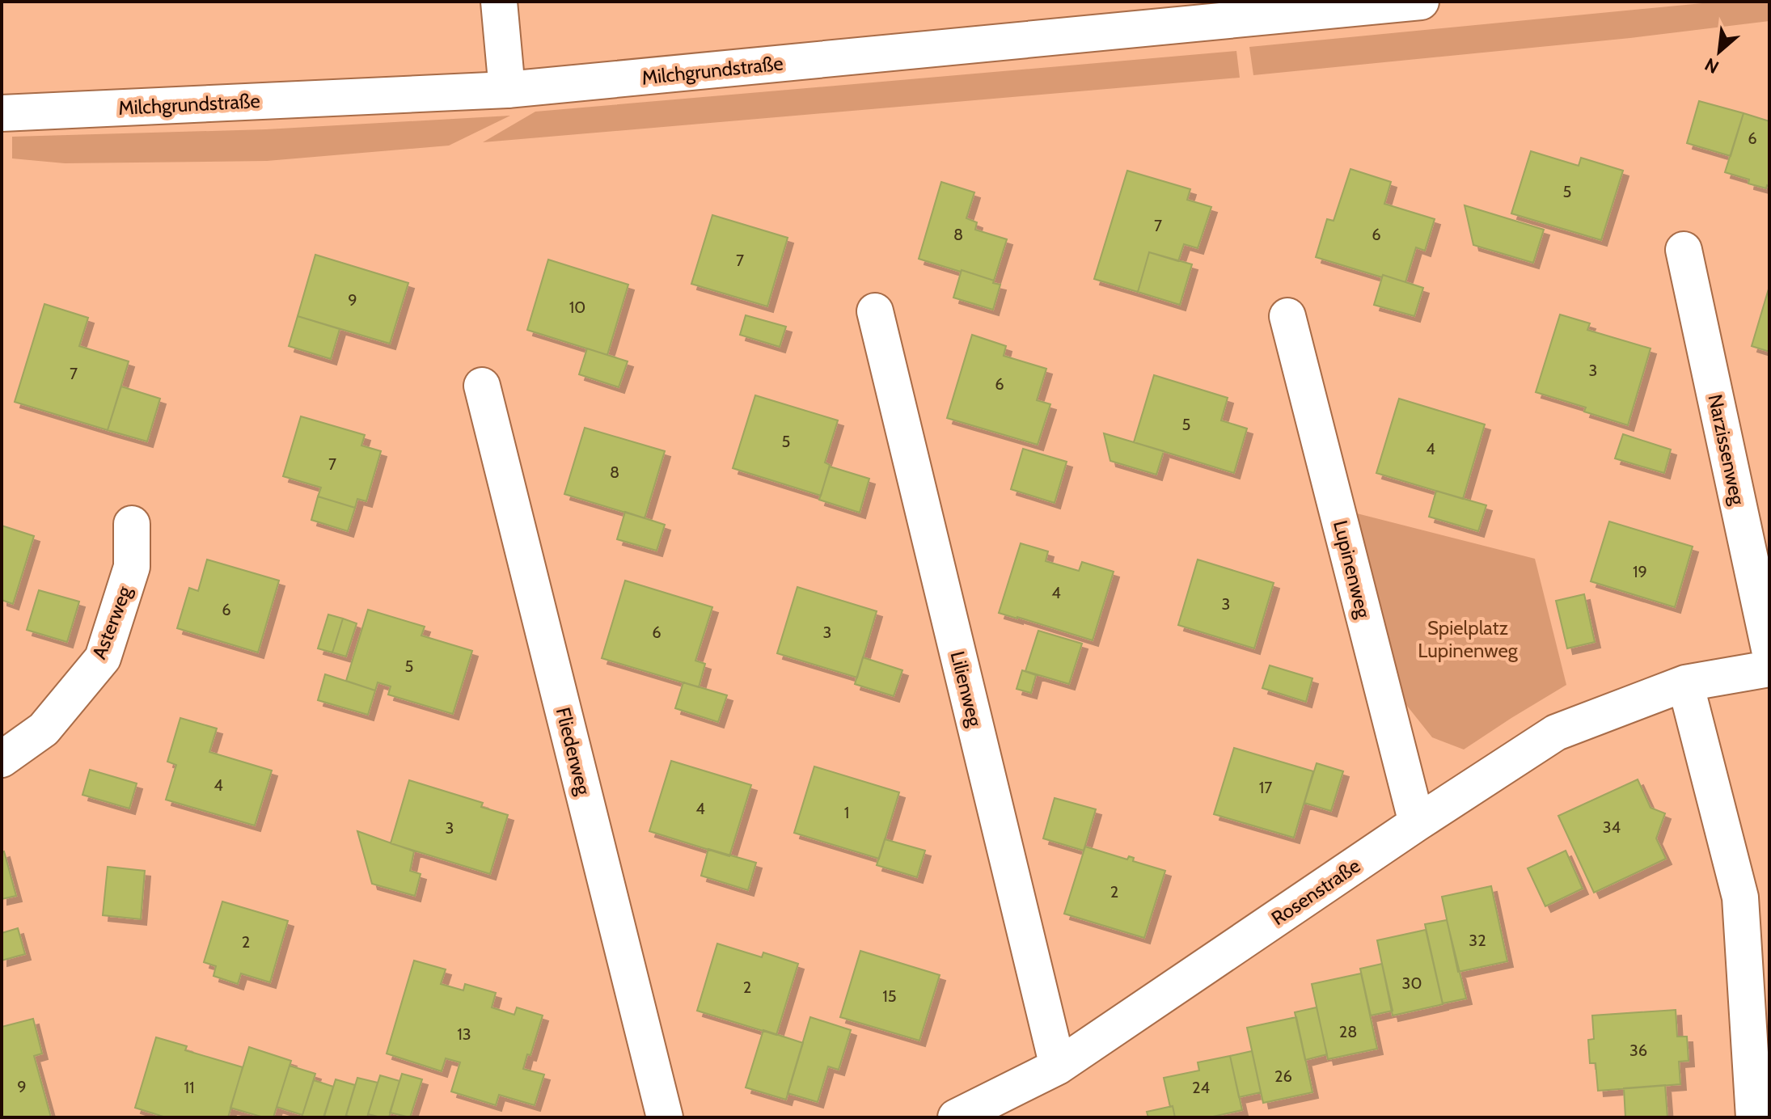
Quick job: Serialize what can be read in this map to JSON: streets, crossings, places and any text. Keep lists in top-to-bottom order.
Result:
{
  "streets": {
    "street": [
      "Milchgrundstraße",
      "Narzissenweg",
      "Lupinenweg",
      "Asterweg",
      "Lilienweg",
      "Fliederweg",
      "Rosenstraße"
    ]
  },
  "crossings": [
    ["Lupinenweg", "Rosenstraße"],
    ["Lilienweg", "Rosenstraße"]
  ],
  "parks": ["Spielplatz Lupinenweg"],
  "house_numbers": [
    "6",
    "5",
    "7",
    "8",
    "6",
    "7",
    "9",
    "10",
    "3",
    "7",
    "6",
    "5",
    "5",
    "4",
    "7",
    "8",
    "19",
    "4",
    "3",
    "6",
    "6",
    "3",
    "5",
    "4",
    "17",
    "4",
    "1",
    "34",
    "3",
    "2",
    "32",
    "2",
    "30",
    "2",
    "15",
    "28",
    "13",
    "36",
    "26",
    "9",
    "11",
    "24"
  ],
  "north": "bottom left"
}
